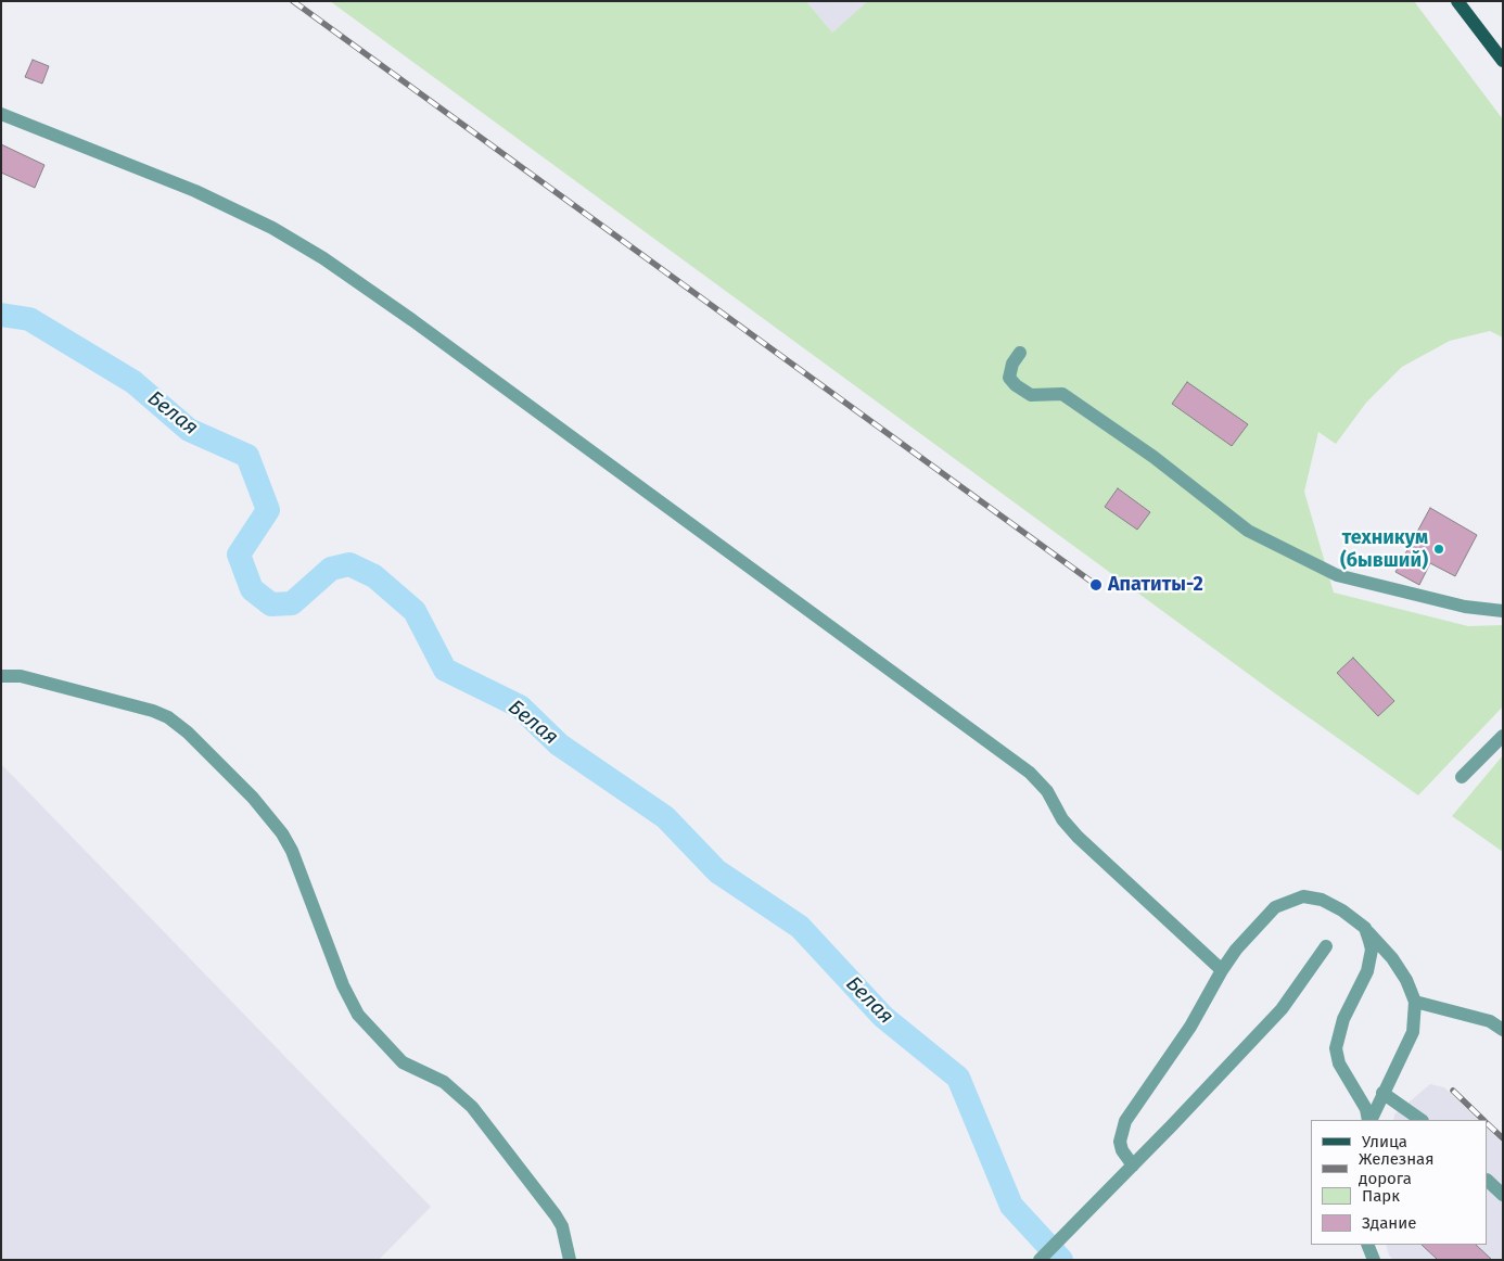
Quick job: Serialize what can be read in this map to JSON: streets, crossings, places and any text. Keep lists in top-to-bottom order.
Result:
{
  "water": ["Белая"],
  "places": ["техникум (бывший)", "Апатиты-2"],
  "legend": [
    "Улица",
    "Железная дорога",
    "Парк",
    "Здание"
  ]
}
